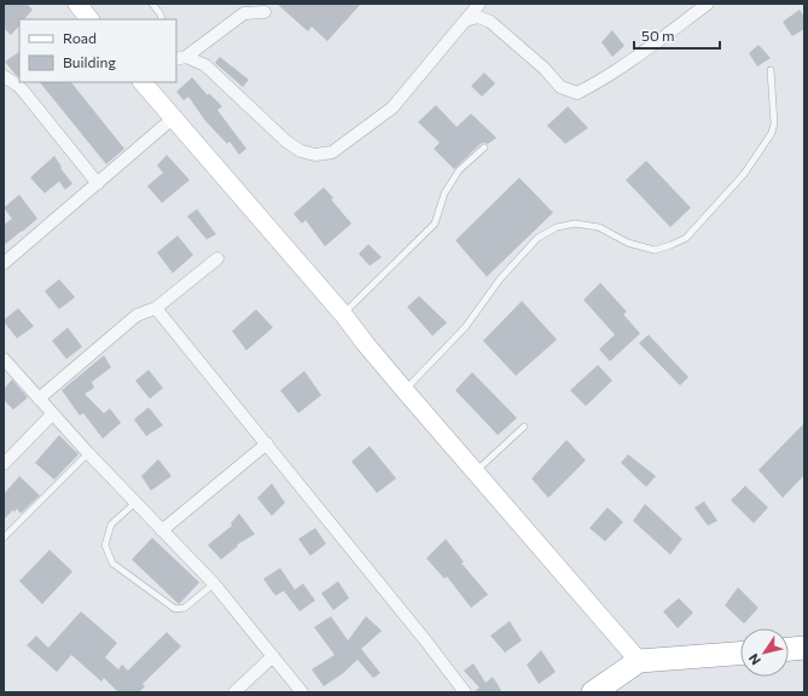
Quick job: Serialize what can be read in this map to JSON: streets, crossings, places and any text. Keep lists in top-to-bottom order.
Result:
{
  "legend": ["Road", "Building"],
  "scale_bar": "50 m",
  "north": "bottom left"
}
